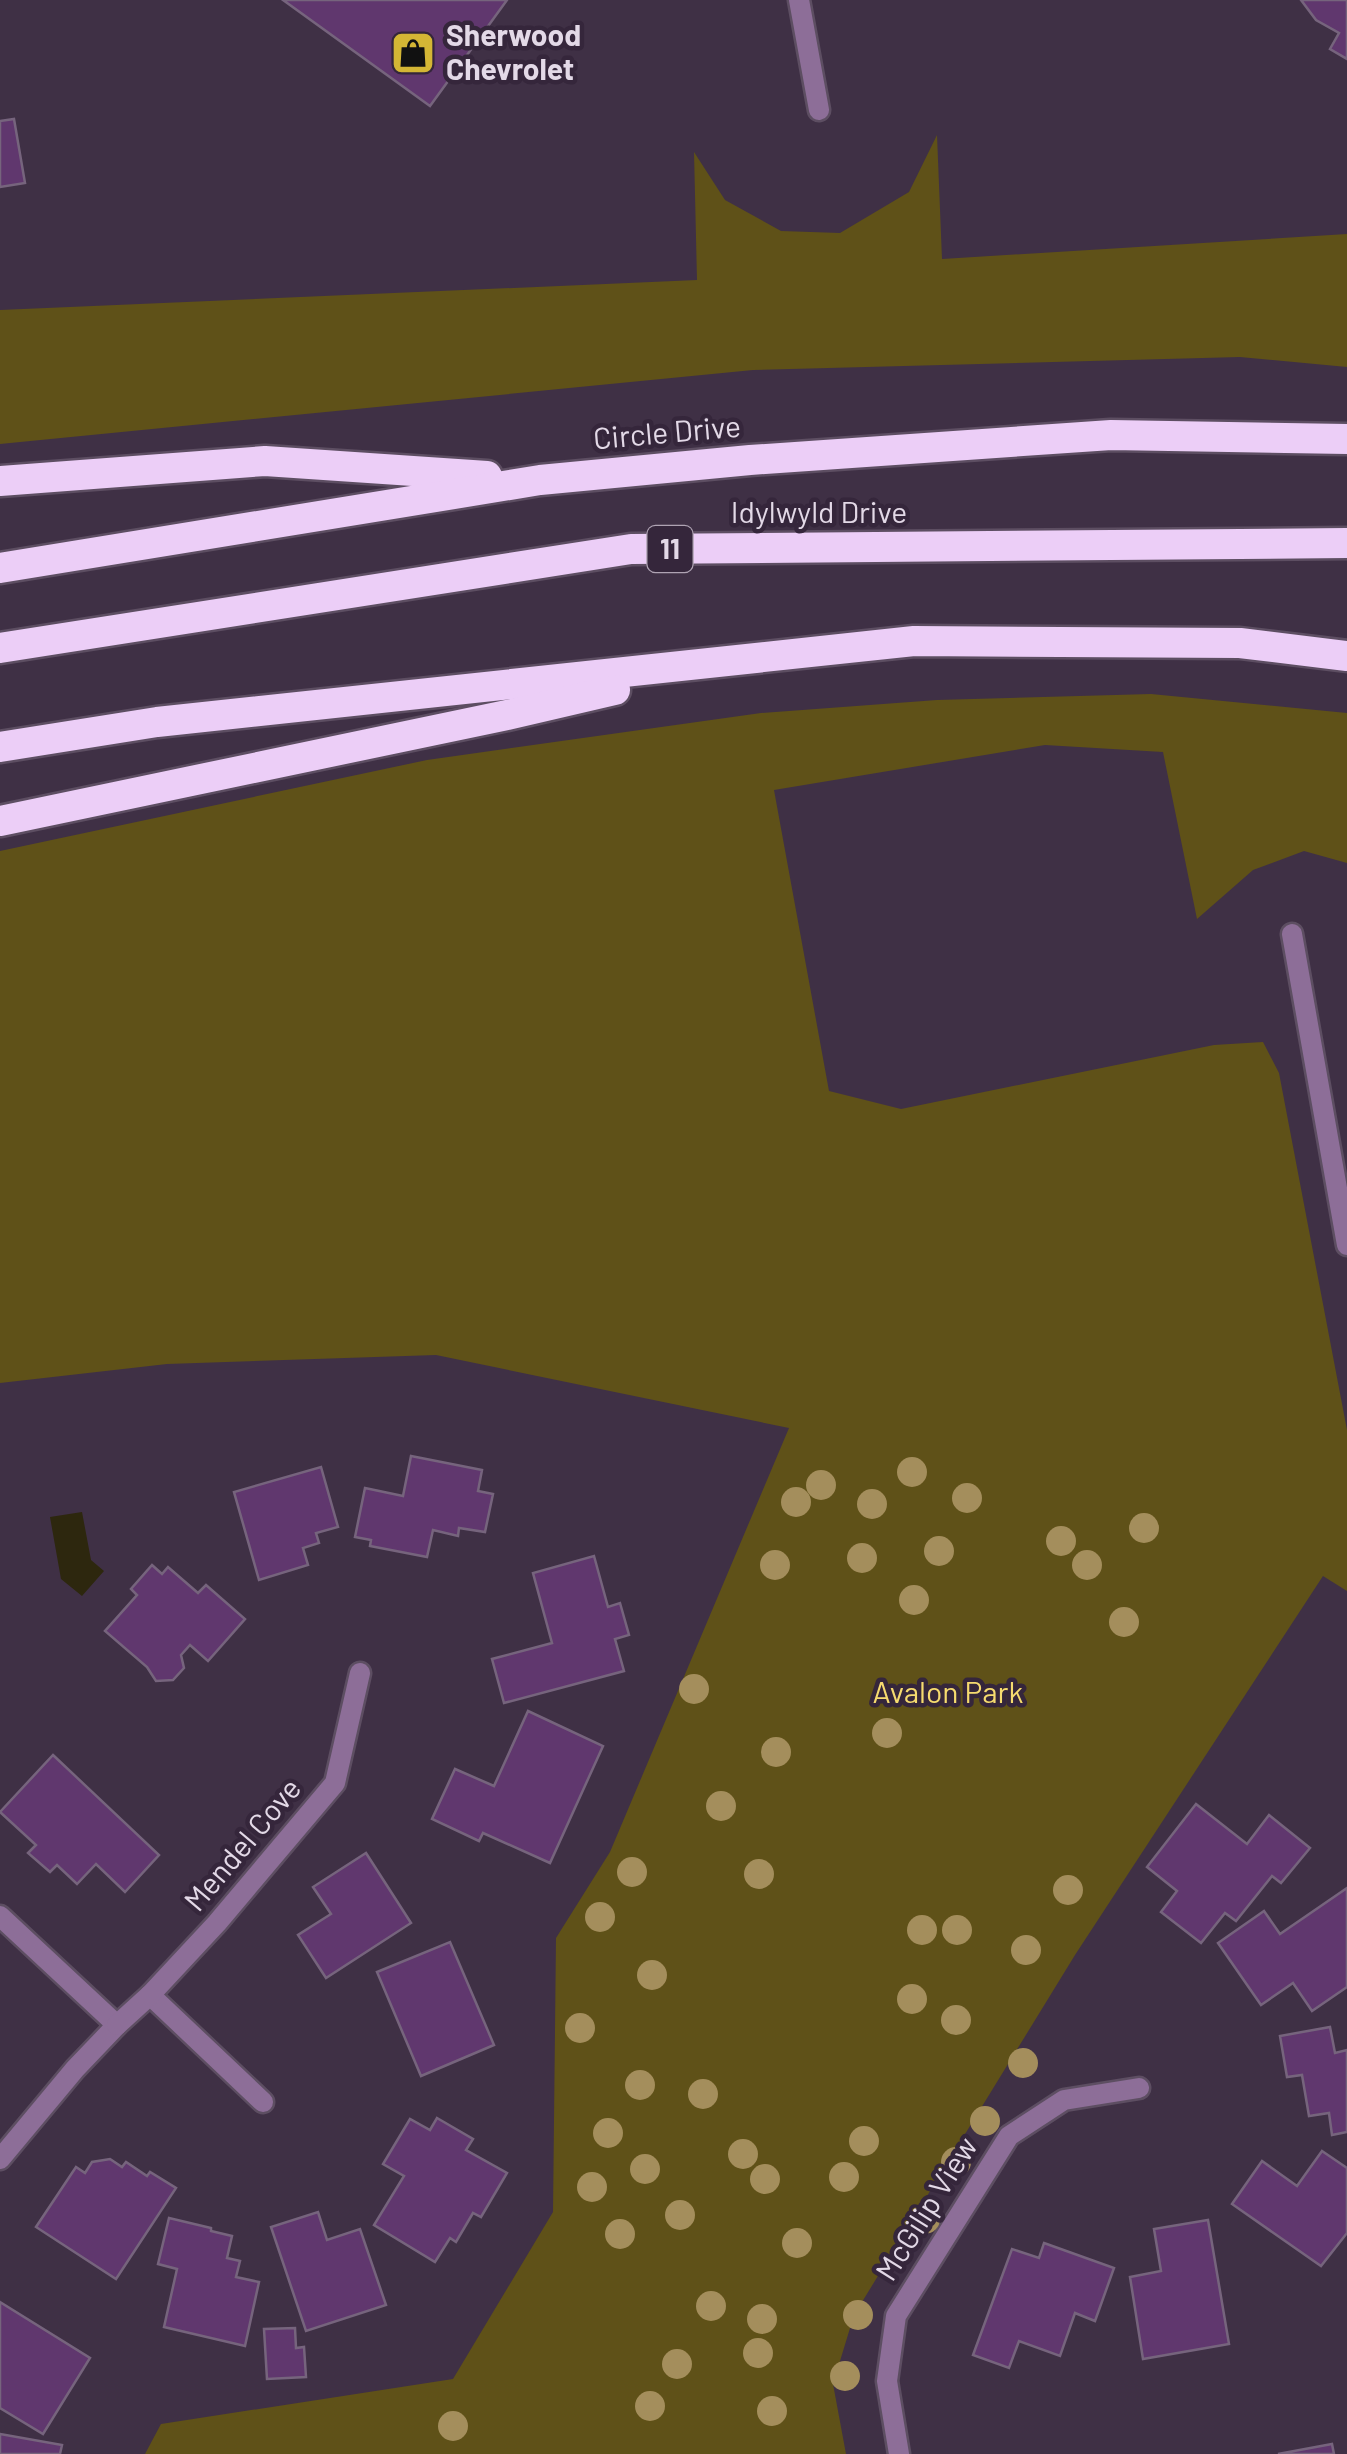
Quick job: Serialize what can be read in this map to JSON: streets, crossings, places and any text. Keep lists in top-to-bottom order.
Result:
{
  "streets": {
    "highway": ["Circle Drive", "Idylwyld Drive", "11"],
    "street": ["Mendel Cove", "McGilip View"]
  },
  "parks": ["Avalon Park"],
  "places": {
    "shop": ["Sherwood Chevrolet"]
  }
}
